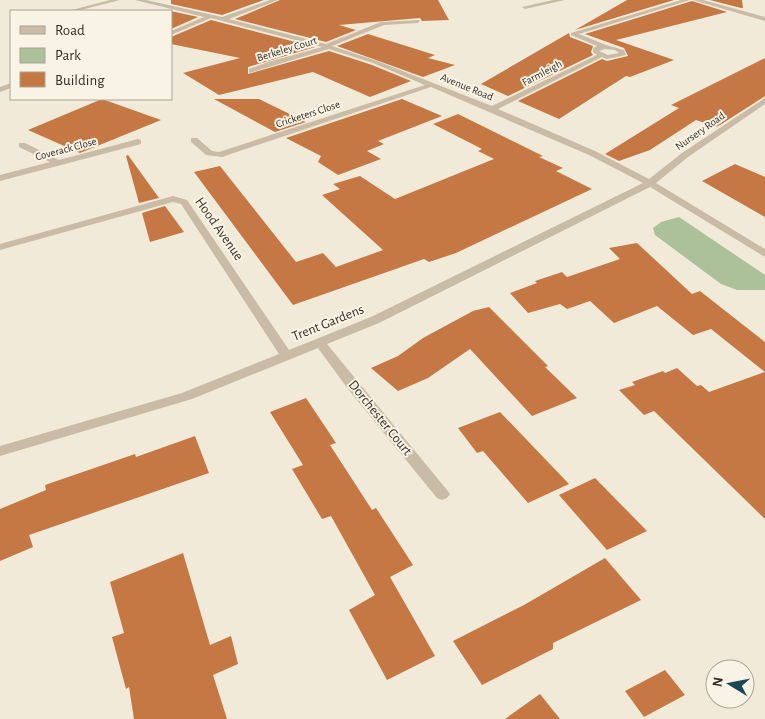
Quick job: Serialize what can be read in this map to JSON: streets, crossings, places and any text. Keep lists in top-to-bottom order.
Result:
{
  "streets": {
    "street": [
      "Berkeley Court",
      "Farmleigh",
      "Avenue Road",
      "Cricketers Close",
      "Nursery Road",
      "Coverack Close",
      "Hood Avenue",
      "Trent Gardens",
      "Dorchester Court"
    ]
  },
  "crossings": [
    ["Berkeley Court", "Avenue Road"],
    ["Farmleigh", "Avenue Road"],
    ["Avenue Road", "Cricketers Close"],
    ["Avenue Road", "Nursery Road"],
    ["Avenue Road", "Trent Gardens"],
    ["Nursery Road", "Trent Gardens"],
    ["Hood Avenue", "Trent Gardens"],
    ["Trent Gardens", "Dorchester Court"]
  ],
  "legend": ["Road", "Park", "Building"],
  "north": "left"
}
